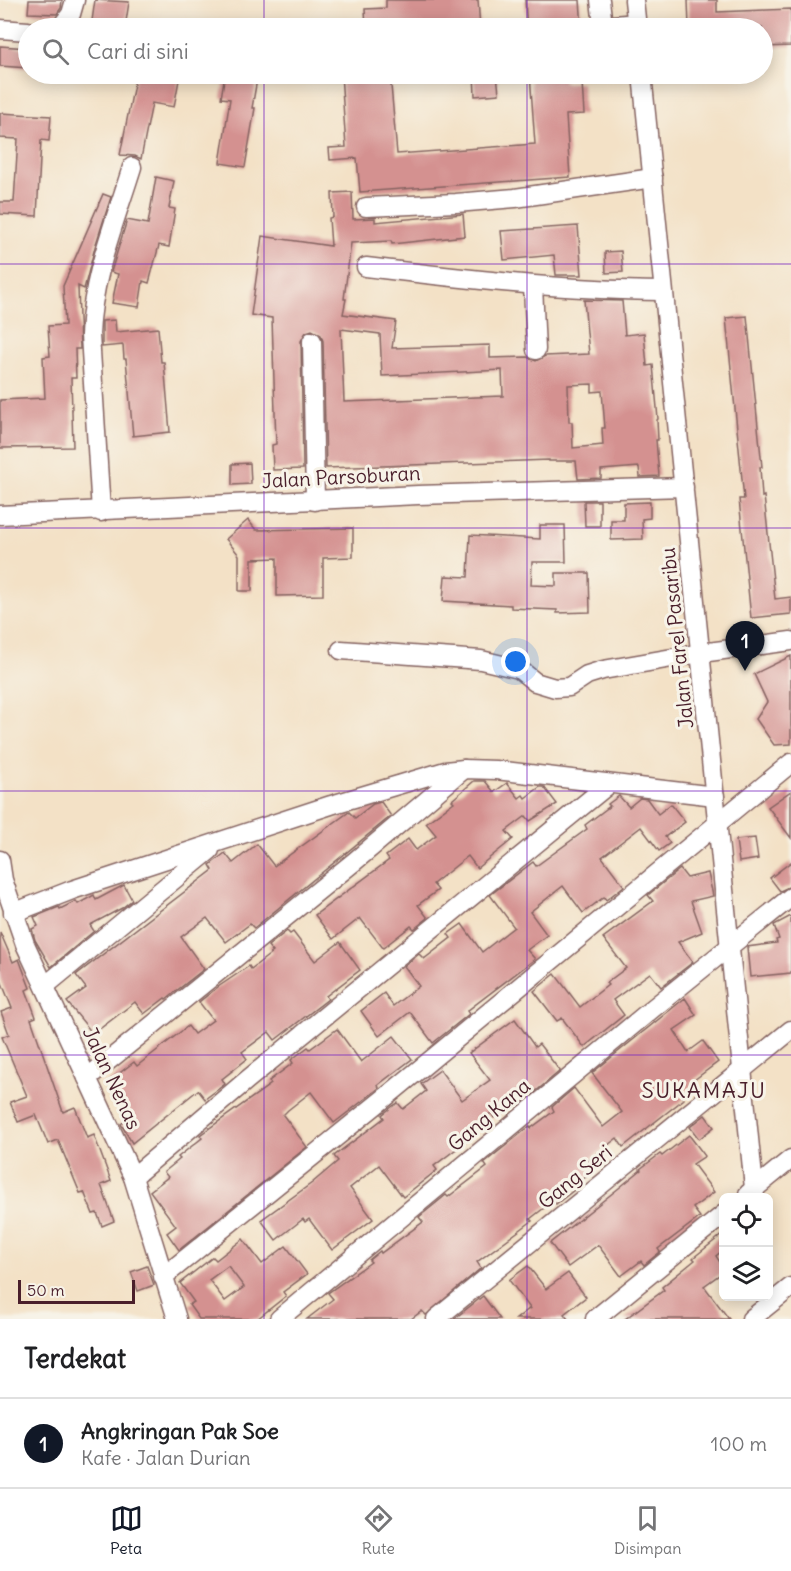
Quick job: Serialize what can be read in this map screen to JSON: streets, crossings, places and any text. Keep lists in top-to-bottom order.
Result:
{
  "streets": {
    "street": [
      "Jalan Parsoburan",
      "Jalan Farel Pasaribu",
      "Jalan Nenas",
      "Gang Kana",
      "Gang Seri"
    ]
  },
  "crossings": [
    ["Jalan Parsoburan", "Jalan Farel Pasaribu"],
    ["Jalan Farel Pasaribu", "Gang Kana"],
    ["Jalan Farel Pasaribu", "Gang Seri"]
  ],
  "districts": ["SUKAMAJU"],
  "scale_bar": "50 m",
  "page": {
    "search": "Cari di sini",
    "pins": "1",
    "scale": "50 m",
    "heading": "Terdekat",
    "list": [
      {
        "mark": "1",
        "name": "Angkringan Pak Soe",
        "note": "Kafe · Jalan Durian",
        "value": "100 m"
      }
    ],
    "nav": ["Peta", "Rute", "Disimpan"]
  }
}
